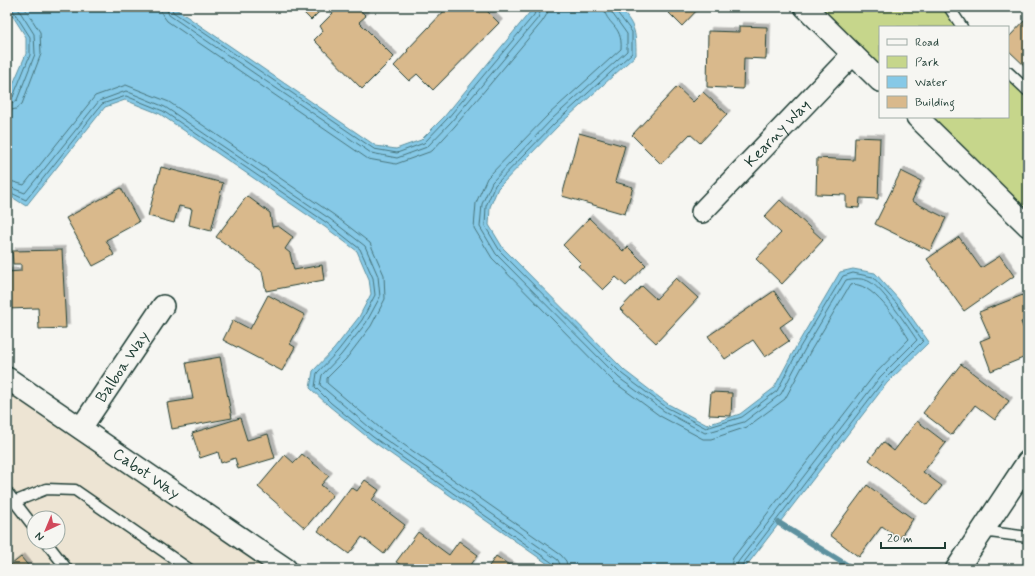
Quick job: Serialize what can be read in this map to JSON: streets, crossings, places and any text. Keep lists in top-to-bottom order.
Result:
{
  "streets": {
    "street": ["Kearny Way", "Balboa Way", "Cabot Way"]
  },
  "crossings": [
    ["Balboa Way", "Cabot Way"]
  ],
  "legend": [
    "Road",
    "Park",
    "Water",
    "Building"
  ],
  "scale_bar": "20 m",
  "north": "bottom left"
}
